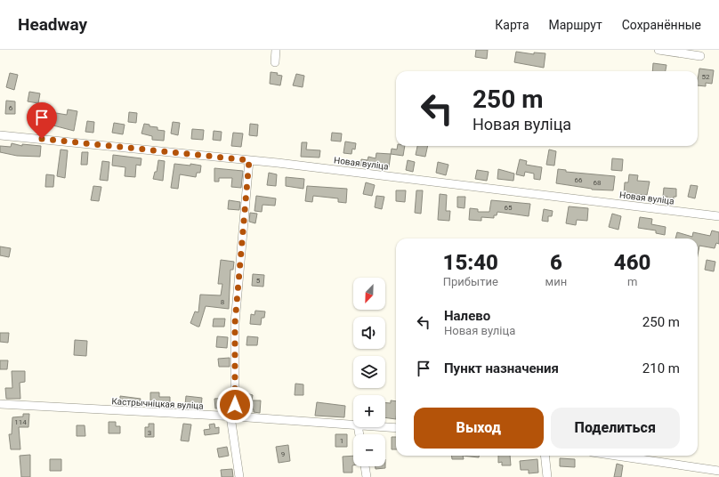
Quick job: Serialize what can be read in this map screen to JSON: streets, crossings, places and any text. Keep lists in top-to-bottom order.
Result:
{
  "streets": {
    "street": ["Новая вуліца", "Кастрычніцкая вуліца"]
  },
  "house_numbers": [
    "52",
    "6",
    "66",
    "68",
    "65",
    "5",
    "8",
    "114",
    "3",
    "1",
    "9"
  ],
  "north": "bottom left",
  "page": {
    "header": "Headway",
    "nav": ["Карта", "Маршрут", "Сохранённые"],
    "turn": ["250 m", "Новая вуліца"],
    "eta": [
      "15:40",
      "Прибытие",
      "6",
      "мин",
      "460",
      "m"
    ],
    "map_buttons": ["+", "−"],
    "list": [
      {
        "name": "Налево",
        "note": "Новая вуліца",
        "value": "250 m"
      },
      {
        "name": "Пункт назначения",
        "value": "210 m"
      }
    ],
    "buttons": ["Выход", "Поделиться"]
  }
}
